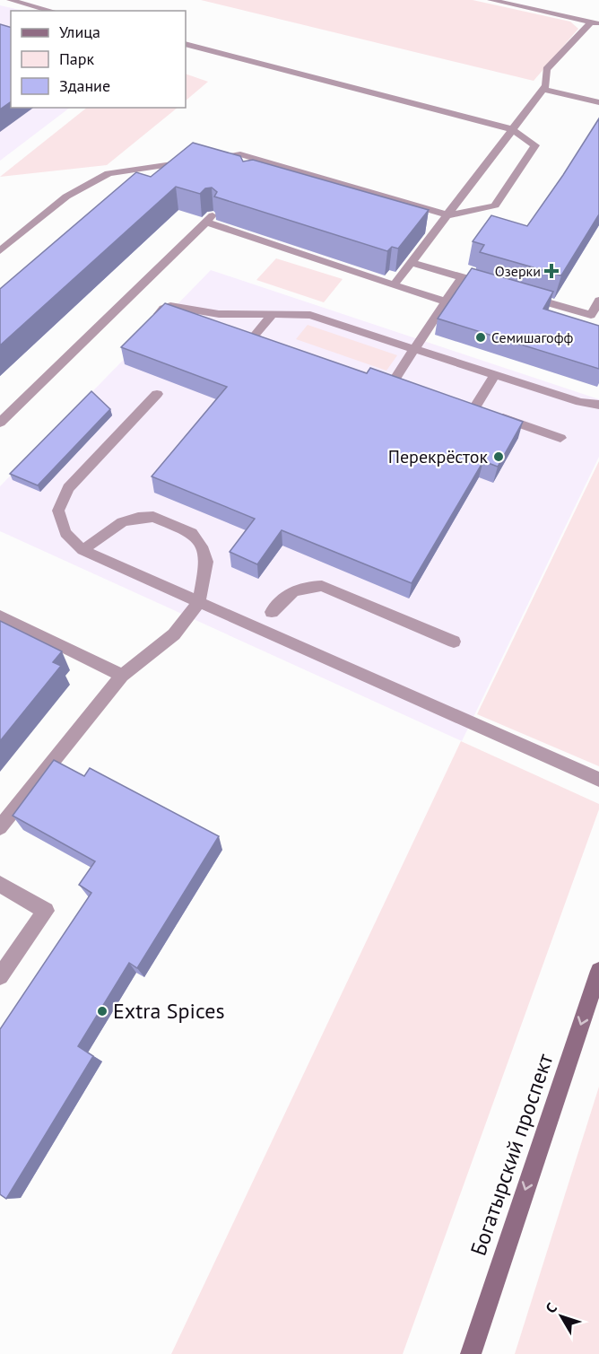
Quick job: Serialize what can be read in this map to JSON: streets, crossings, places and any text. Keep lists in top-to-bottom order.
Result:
{
  "streets": {
    "main road": ["Богатырский проспект"]
  },
  "one_way": ["Богатырский проспект"],
  "places": {
    "health": ["Озерки"],
    "other": ["Семишагофф", "Перекрёсток", "Extra Spices"]
  },
  "legend": ["Улица", "Парк", "Здание"],
  "north": "top left"
}
